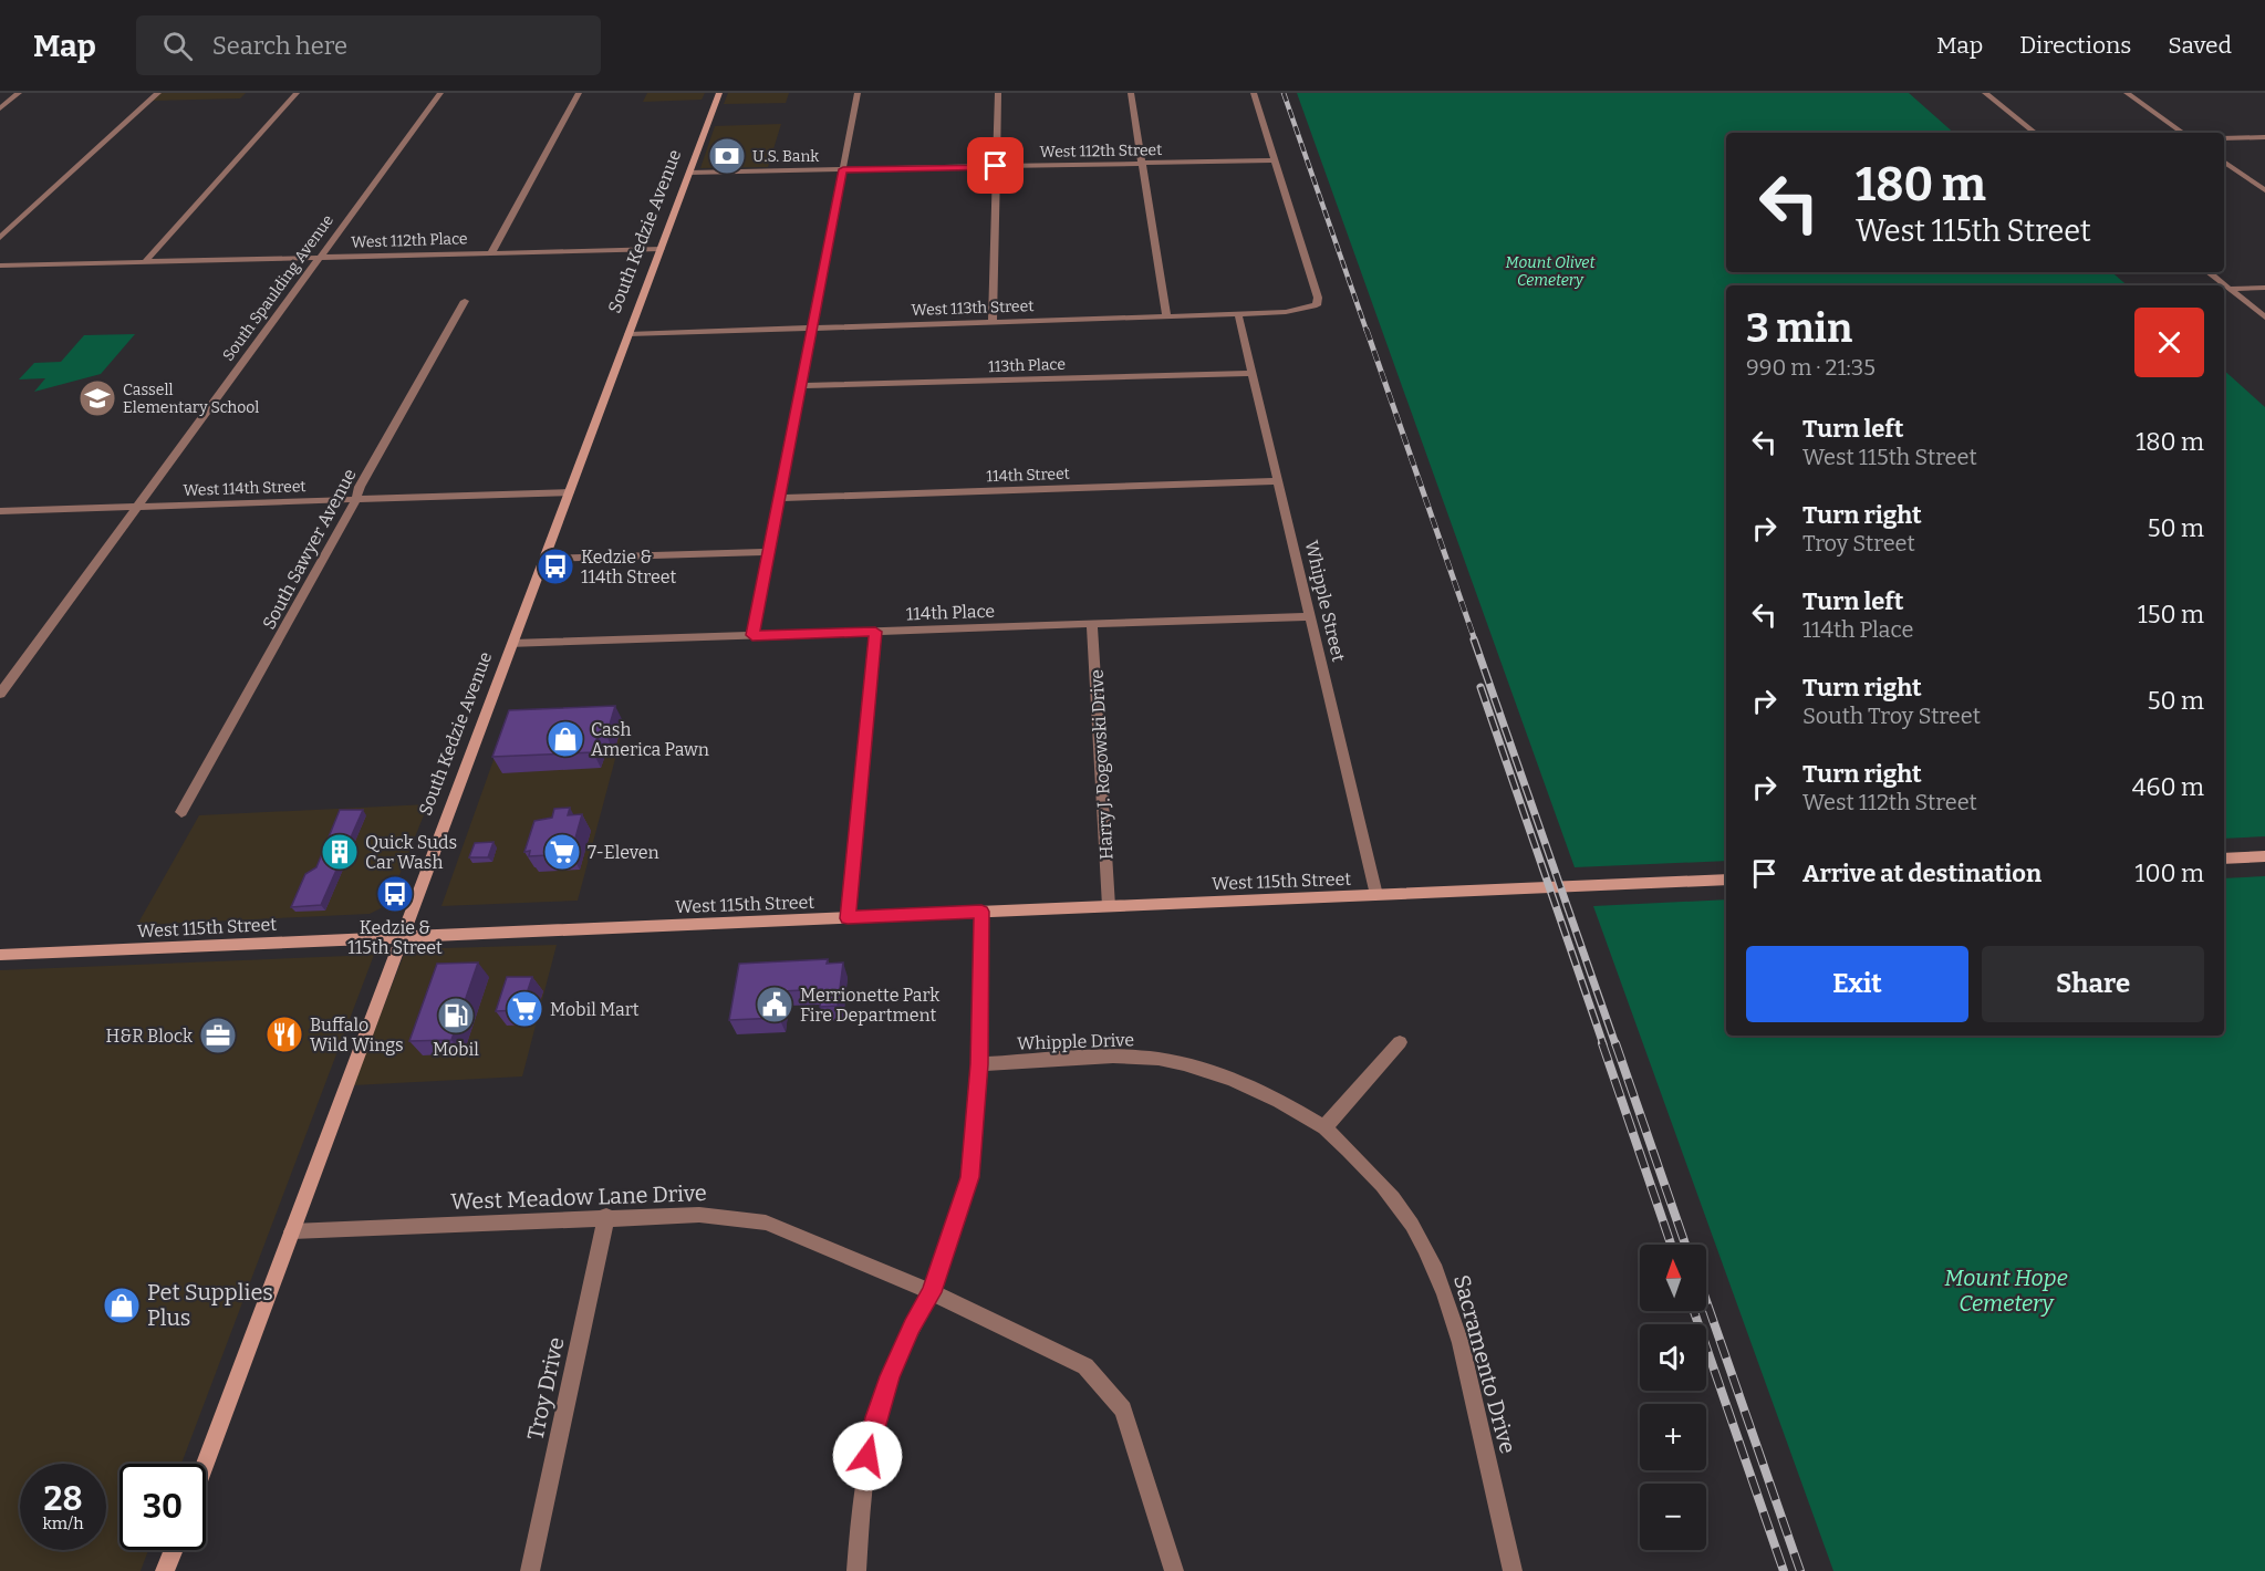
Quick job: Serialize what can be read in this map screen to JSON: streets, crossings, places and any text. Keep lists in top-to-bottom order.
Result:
{
  "streets": {
    "main road": ["South Kedzie Avenue", "West 115th Street"],
    "street": [
      "West 112th Street",
      "West 112th Place",
      "South Spaulding Avenue",
      "West 113th Street",
      "113th Place",
      "114th Street",
      "West 114th Street",
      "South Sawyer Avenue",
      "Whipple Street",
      "114th Place",
      "Harry J. Rogowski Drive",
      "Whipple Drive",
      "West Meadow Lane Drive",
      "Sacramento Drive",
      "Troy Drive"
    ]
  },
  "crossings": [
    ["West 112th Street", "South Kedzie Avenue"],
    ["West 112th Street", "West 113th Street"],
    ["South Kedzie Avenue", "West 112th Place"],
    ["South Kedzie Avenue", "West 113th Street"],
    ["South Kedzie Avenue", "West 114th Street"],
    ["South Kedzie Avenue", "114th Place"],
    ["South Kedzie Avenue", "West 115th Street"],
    ["South Kedzie Avenue", "West Meadow Lane Drive"],
    ["West 112th Place", "South Spaulding Avenue"],
    ["South Spaulding Avenue", "West 114th Street"],
    ["West 113th Street", "Whipple Street"],
    ["113th Place", "Whipple Street"],
    ["114th Street", "Whipple Street"],
    ["West 114th Street", "South Sawyer Avenue"],
    ["Whipple Street", "114th Place"],
    ["Whipple Street", "West 115th Street"],
    ["114th Place", "Harry J. Rogowski Drive"],
    ["Harry J. Rogowski Drive", "West 115th Street"],
    ["Whipple Drive", "Sacramento Drive"],
    ["West Meadow Lane Drive", "Troy Drive"]
  ],
  "parks": ["Mount Olivet Cemetery", "Mount Hope Cemetery"],
  "places": {
    "bank": ["U.S. Bank"],
    "school or university": ["Cassell Elementary School"],
    "bus stop": ["Kedzie & 114th Street", "Kedzie & 115th Street"],
    "shop": ["Cash America Pawn", "Pet Supplies Plus"],
    "building": ["Quick Suds Car Wash"],
    "supermarket": ["7-Eleven", "Mobil Mart"],
    "public building": ["Merrionette Park Fire Department"],
    "fuel station": ["Mobil"],
    "restaurant": ["Buffalo Wild Wings"],
    "office": ["H&R Block"]
  },
  "north": "top",
  "page": {
    "header": "Map",
    "search": "Search here",
    "nav": ["Map", "Directions", "Saved"],
    "turn": ["180 m", "West 115th Street"],
    "heading": ["3 min", "990 m · 21:35"],
    "list": [
      {
        "name": "Turn left",
        "note": "West 115th Street",
        "value": "180 m"
      },
      {
        "name": "Turn right",
        "note": "Troy Street",
        "value": "50 m"
      },
      {
        "name": "Turn left",
        "note": "114th Place",
        "value": "150 m"
      },
      {
        "name": "Turn right",
        "note": "South Troy Street",
        "value": "50 m"
      },
      {
        "name": "Turn right",
        "note": "West 112th Street",
        "value": "460 m"
      },
      {
        "name": "Arrive at destination",
        "value": "100 m"
      }
    ],
    "buttons": ["Exit", "Share"],
    "map_buttons": ["+", "−"],
    "speed": "28 km/h",
    "limit": "30"
  }
}
